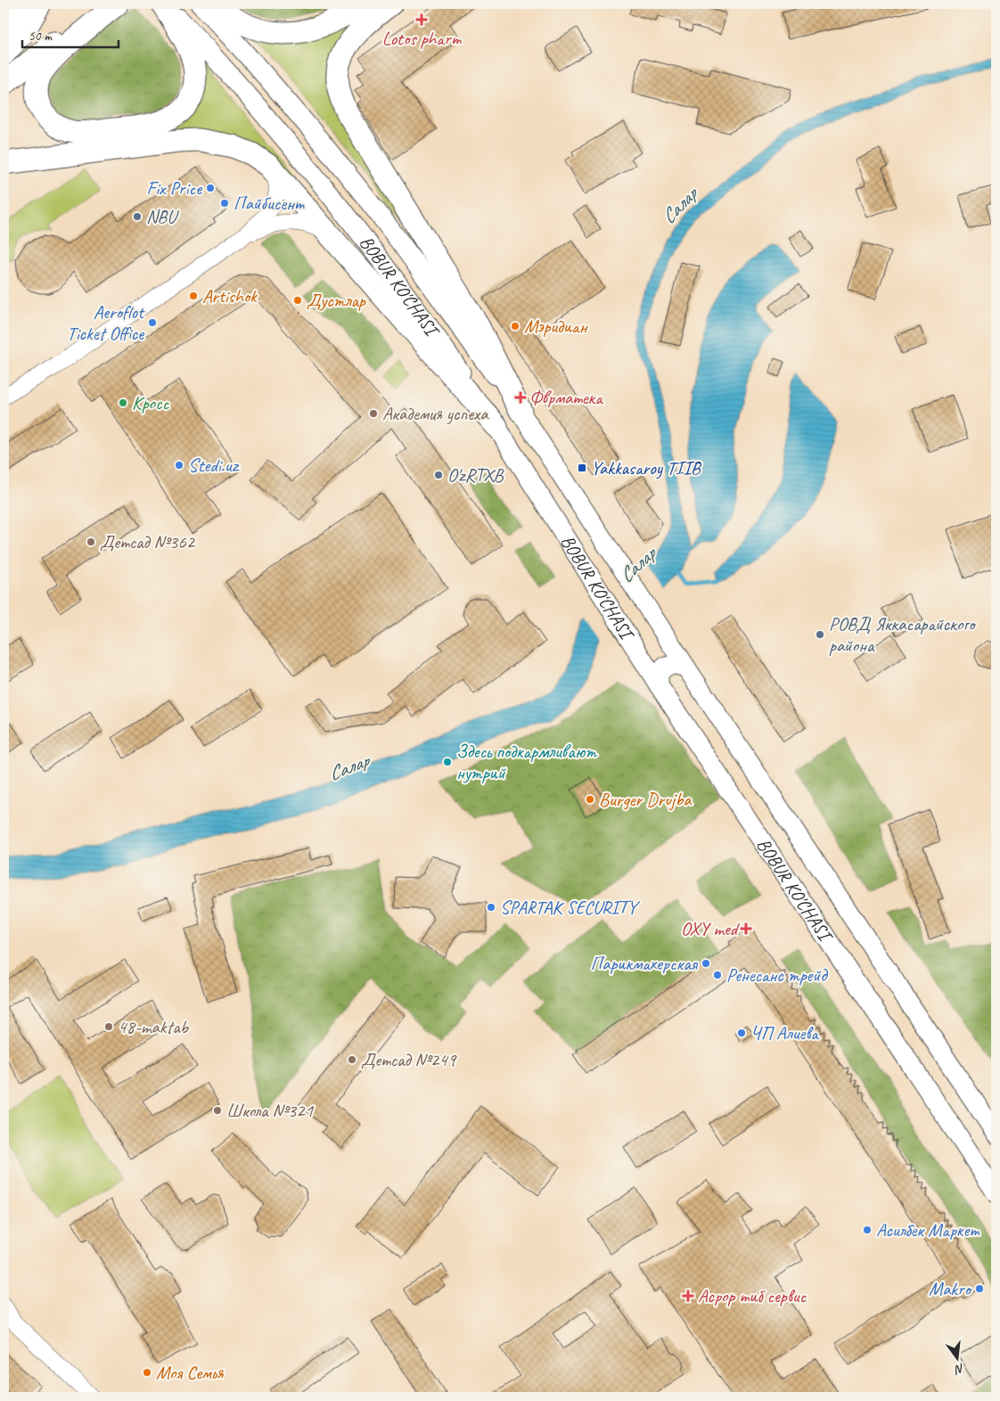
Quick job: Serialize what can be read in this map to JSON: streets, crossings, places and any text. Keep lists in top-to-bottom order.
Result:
{
  "streets": {
    "main road": ["BOBUR KO'CHASI"]
  },
  "water": ["Салар"],
  "places": {
    "health": [
      "Lotos pharm",
      "Фврматека",
      "OXY med",
      "Асрор тиб сервис"
    ],
    "other": [
      "Fix Price",
      "Пайбисент",
      "NBU",
      "Artishok",
      "Дустлар",
      "Aeroflot Ticket Office",
      "Мэридиан",
      "Кросс",
      "Академия успеха",
      "Stedi.uz",
      "O'zRTXB",
      "Детсад №362",
      "РОВД Яккасарайского района",
      "Здесь подкармливают нутрий",
      "Burger Drujba",
      "SPARTAK SECURITY",
      "Парикмахерская",
      "Ренесанс трейд",
      "48-maktab",
      "ЧП Алиева",
      "Детсад №249",
      "Школа №321",
      "Асилбек Маркет",
      "Makro",
      "Моя Семья"
    ],
    "transit": ["Yakkasaroy TIIB"]
  },
  "scale_bar": "50 m",
  "north": "bottom"
}
